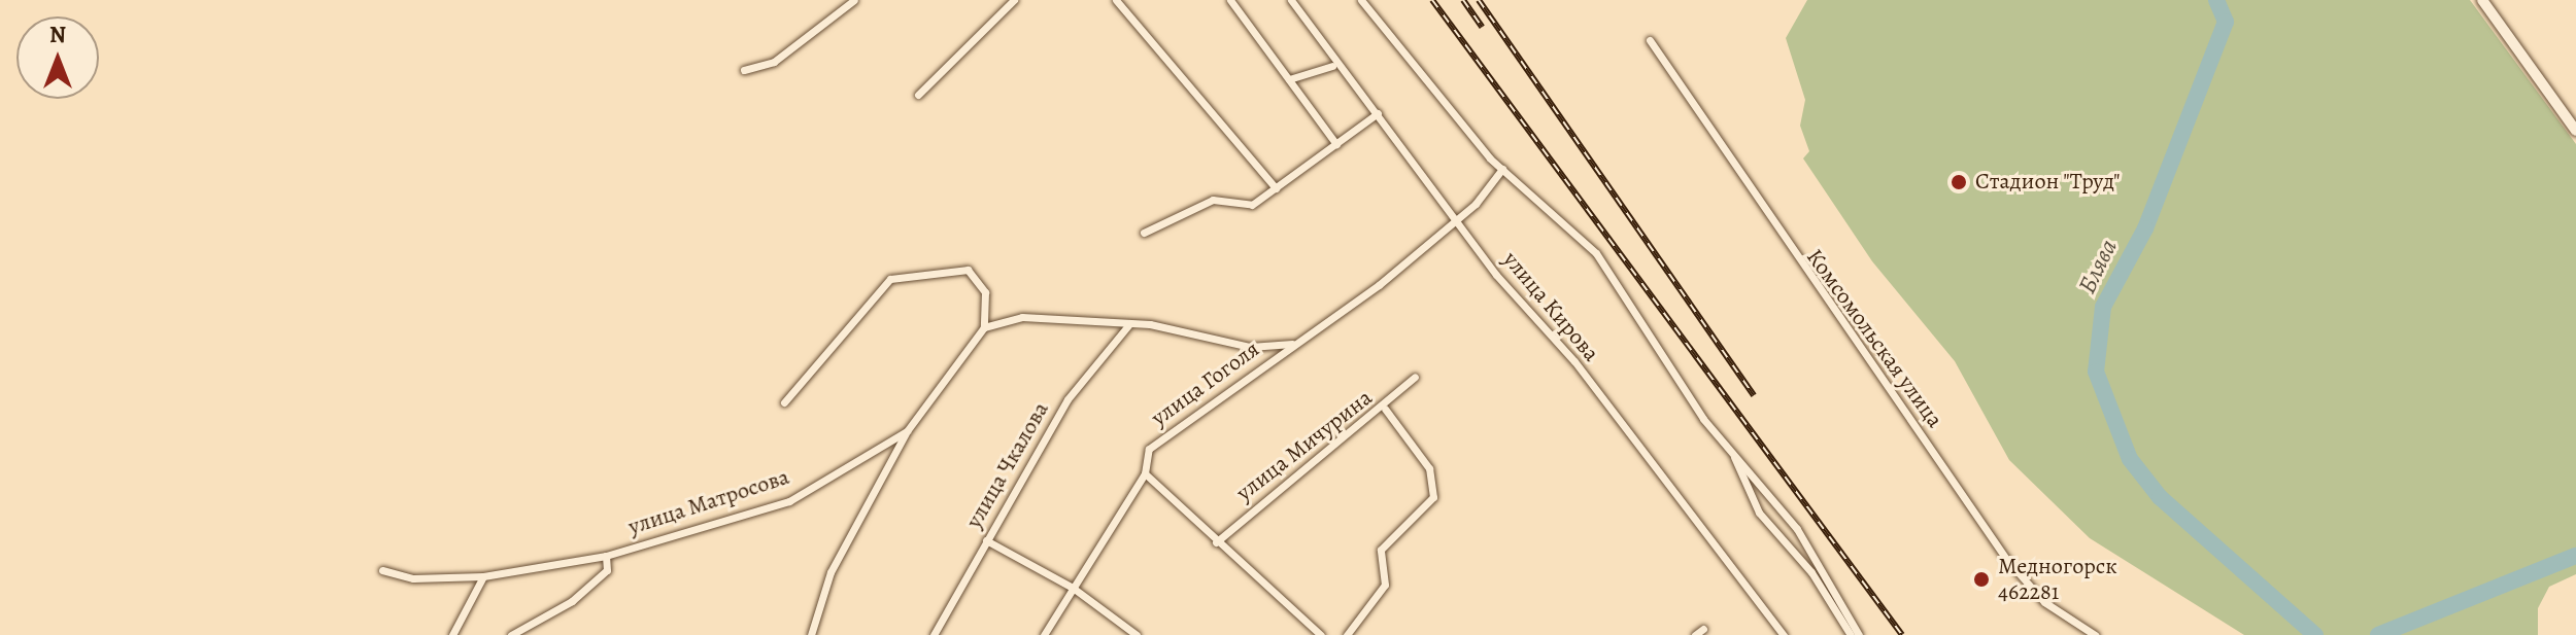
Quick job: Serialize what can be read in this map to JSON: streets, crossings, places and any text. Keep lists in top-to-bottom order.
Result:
{
  "streets": {
    "street": [
      "улица Кирова",
      "Комсомольская улица",
      "улица Гоголя",
      "улица Мичурина",
      "улица Чкалова",
      "улица Матросова"
    ]
  },
  "crossings": [
    ["улица Кирова", "улица Гоголя"]
  ],
  "water": ["Блява"],
  "places": ["Стадион \"Труд\"", "Медногорск 462281"],
  "north": "top"
}
